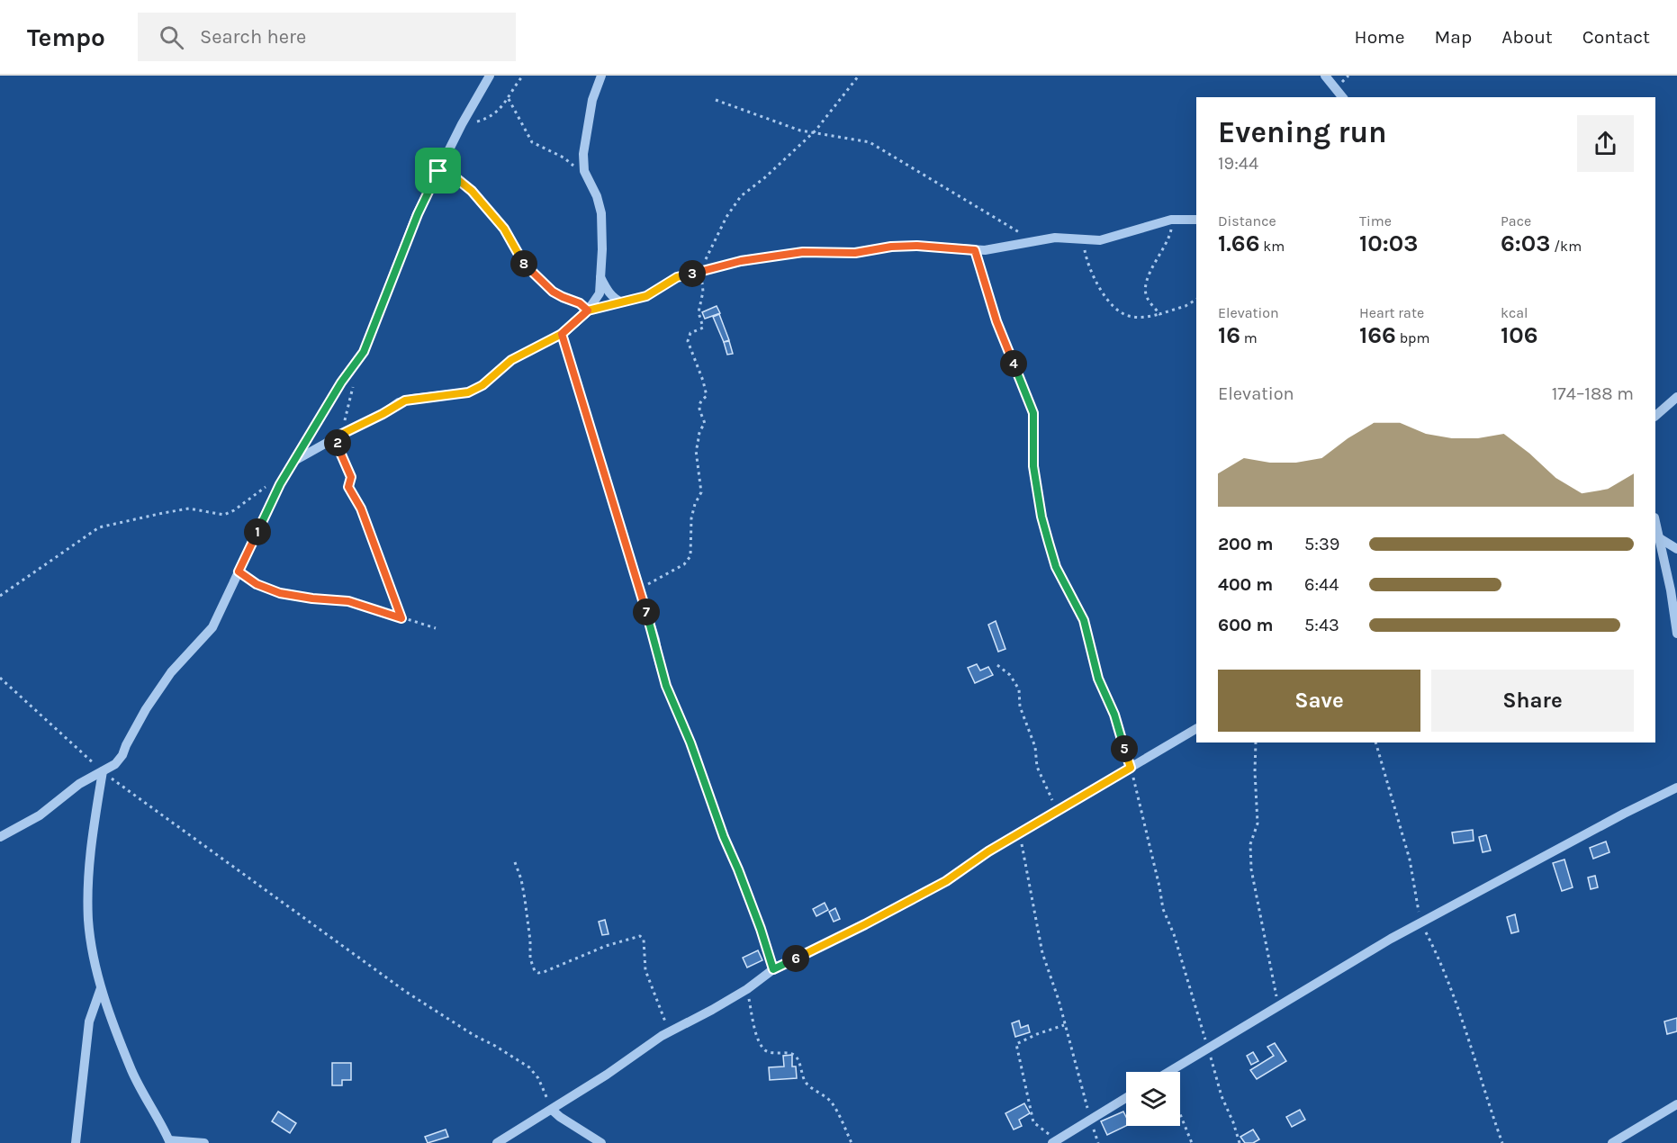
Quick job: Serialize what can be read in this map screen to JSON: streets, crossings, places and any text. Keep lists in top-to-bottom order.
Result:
{
  "page": {
    "header": "Tempo",
    "search": "Search here",
    "nav": [
      "Home",
      "Map",
      "About",
      "Contact"
    ],
    "heading": ["Evening run", "19:44"],
    "stats": [
      ["Distance", "1.66 km"],
      ["Time", "10:03"],
      ["Pace", "6:03 /km"],
      ["Elevation", "16 m"],
      ["Heart rate", "166 bpm"],
      ["kcal", "106"]
    ],
    "pins": [
      "8",
      "3",
      "4",
      "2",
      "1",
      "7",
      "5",
      "6"
    ],
    "chart": ["Elevation", "174–188 m"],
    "list": [
      {
        "name": "200 m",
        "note": "5:39"
      },
      {
        "name": "400 m",
        "note": "6:44"
      },
      {
        "name": "600 m",
        "note": "5:43"
      }
    ],
    "buttons": ["Save", "Share"]
  }
}
